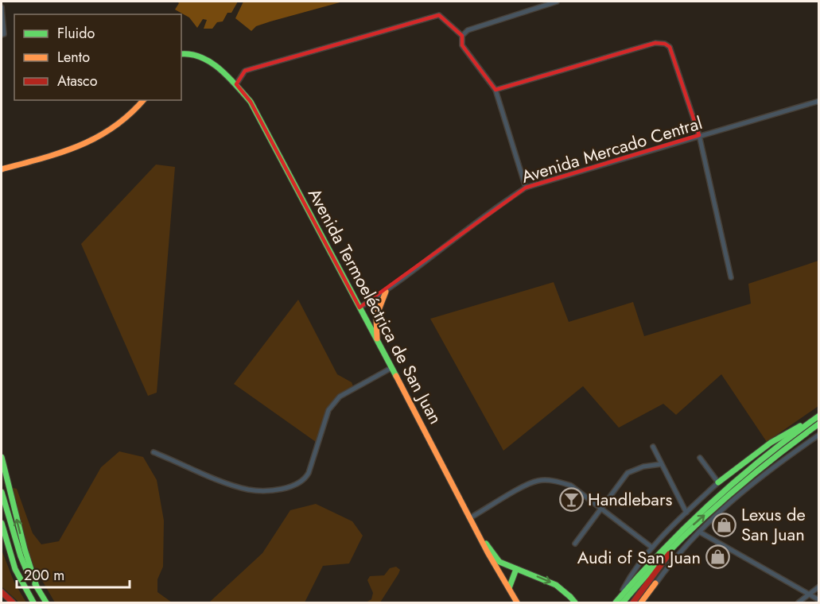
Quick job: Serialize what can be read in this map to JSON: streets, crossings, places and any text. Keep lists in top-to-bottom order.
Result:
{
  "streets": {
    "main road": ["Avenida Termoeléctrica de San Juan"],
    "street": ["Avenida Mercado Central"]
  },
  "crossings": [
    ["Avenida Mercado Central", "Avenida Termoeléctrica de San Juan"]
  ],
  "places": {
    "bar": ["Handlebars"],
    "shop": ["Lexus de San Juan", "Audi of San Juan"]
  },
  "legend": ["Fluido", "Lento", "Atasco"],
  "scale_bar": "200 m"
}
